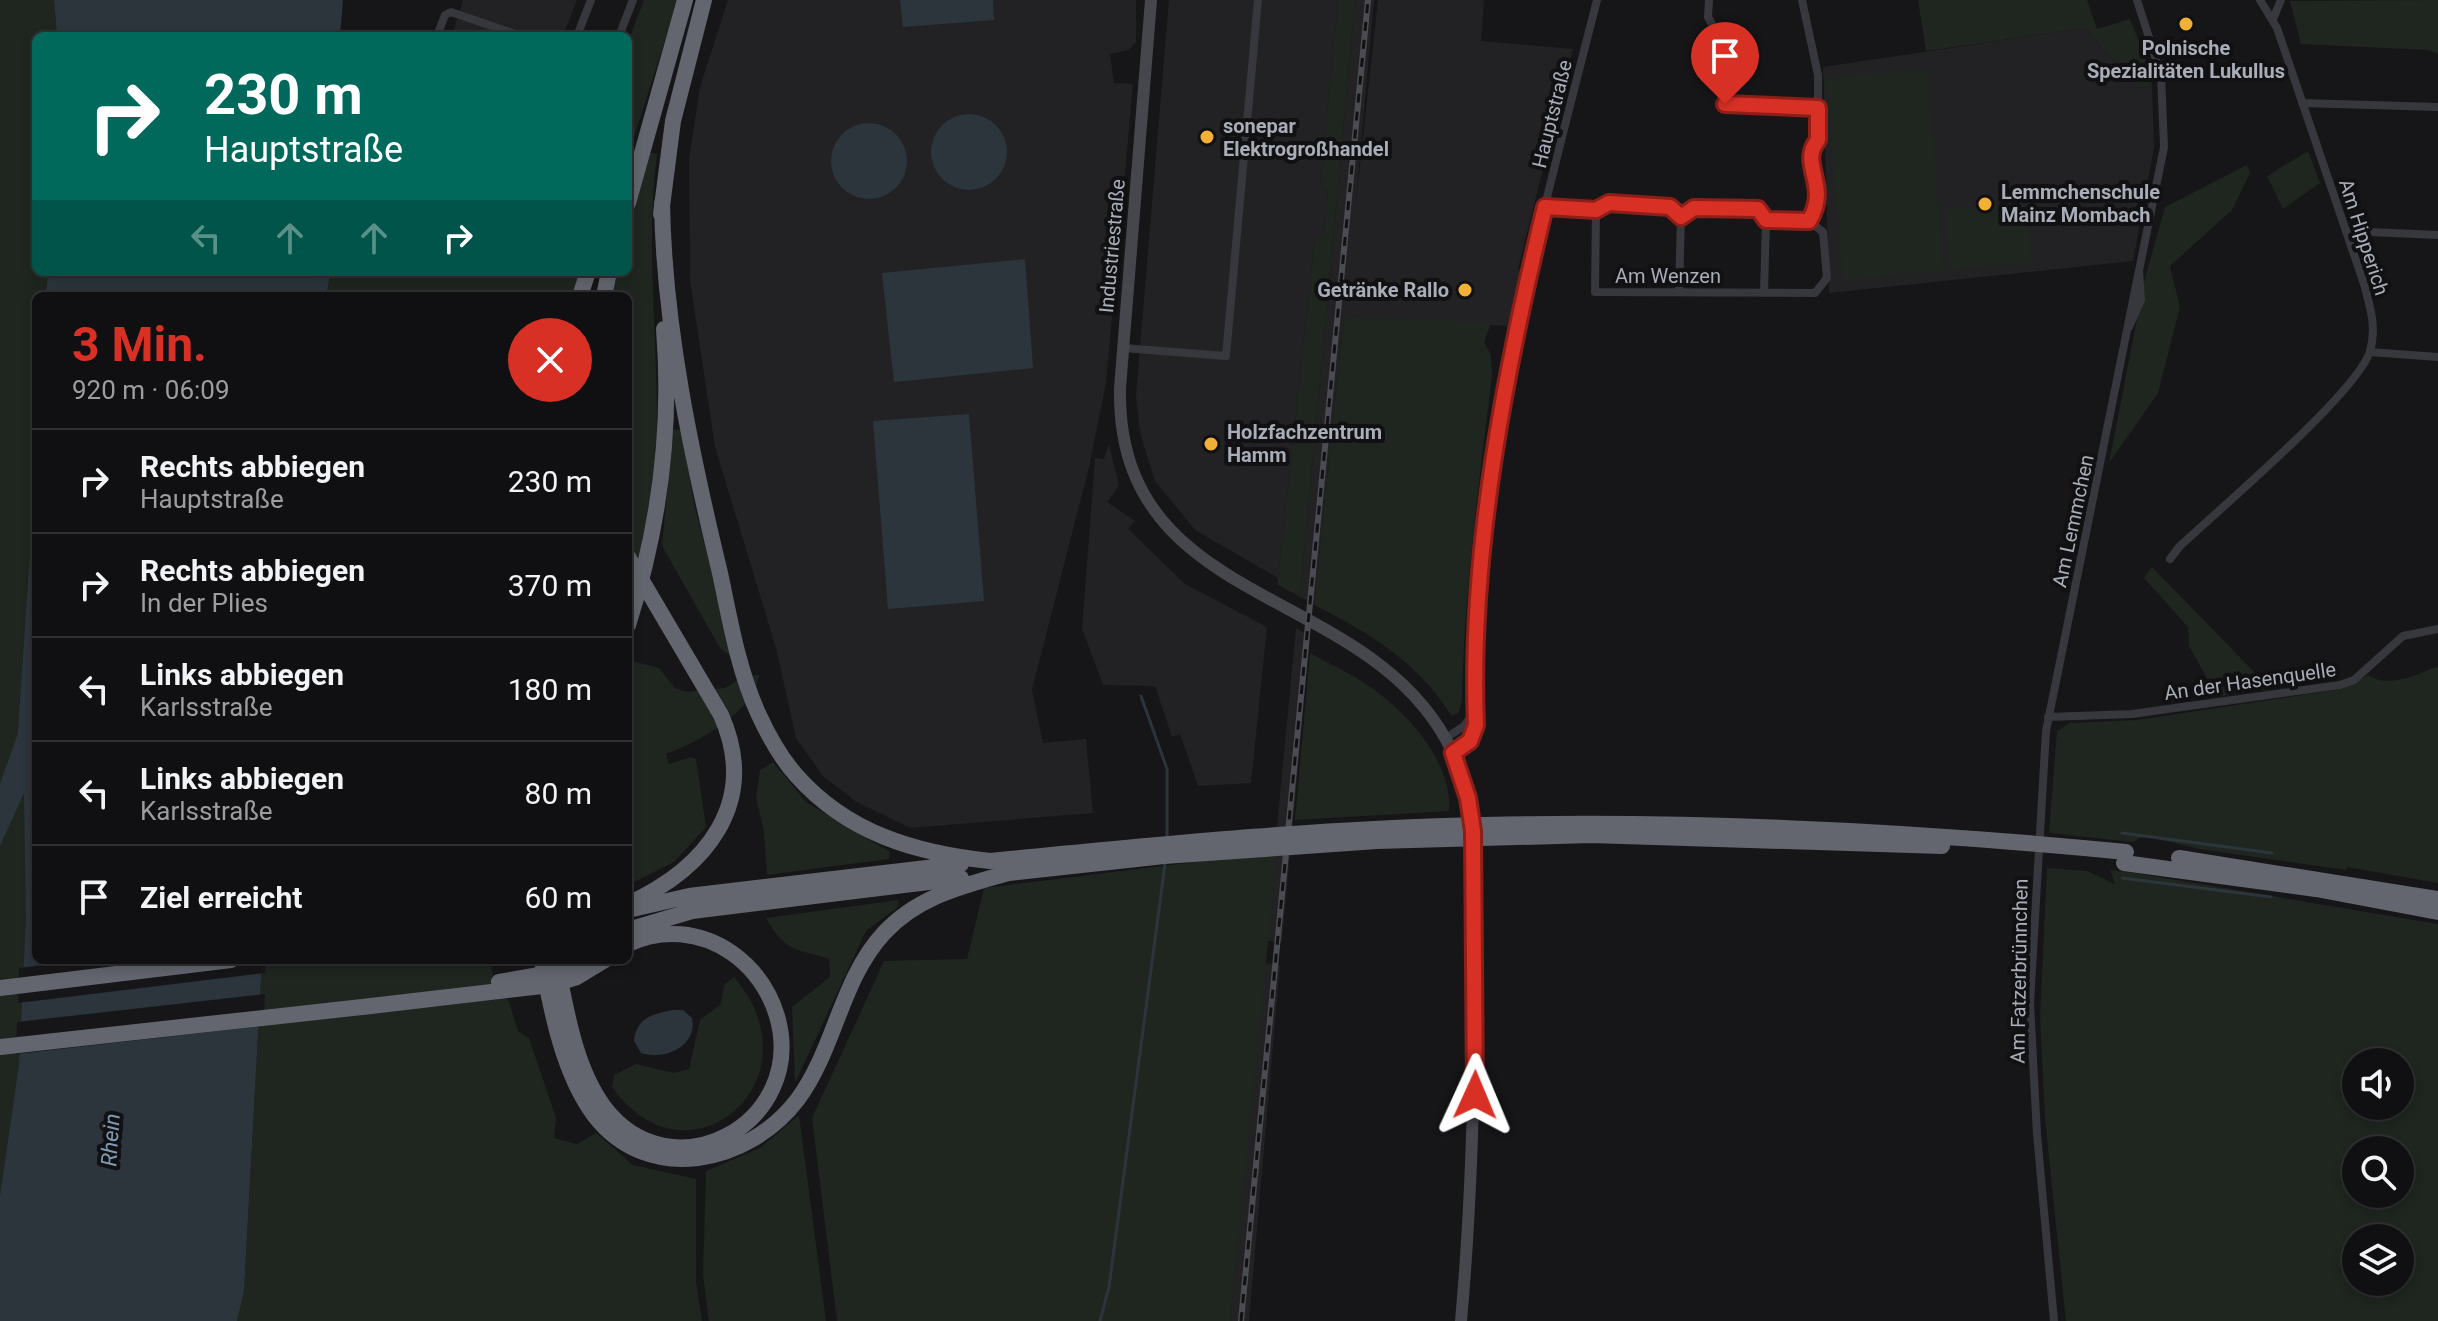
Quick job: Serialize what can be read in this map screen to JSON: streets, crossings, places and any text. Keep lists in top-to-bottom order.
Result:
{
  "streets": {
    "main road": ["Industriestraße"],
    "street": [
      "Hauptstraße",
      "Am Hipperich",
      "Am Wenzen",
      "Am Lemmchen",
      "An der Hasenquelle",
      "Am Fatzerbrünnchen"
    ]
  },
  "crossings": [
    ["Hauptstraße", "Industriestraße"],
    ["Am Lemmchen", "An der Hasenquelle"],
    ["Am Lemmchen", "Am Fatzerbrünnchen"],
    ["An der Hasenquelle", "Am Fatzerbrünnchen"]
  ],
  "water": ["Rhein"],
  "places": [
    "Polnische Spezialitäten Lukullus",
    "sonepar Elektrogroßhandel",
    "Lemmchenschule Mainz Mombach",
    "Getränke Rallo",
    "Holzfachzentrum Hamm"
  ],
  "page": {
    "turn": ["230 m", "Hauptstraße"],
    "heading": ["3 Min.", "920 m · 06:09"],
    "list": [
      {
        "name": "Rechts abbiegen",
        "note": "Hauptstraße",
        "value": "230 m"
      },
      {
        "name": "Rechts abbiegen",
        "note": "In der Plies",
        "value": "370 m"
      },
      {
        "name": "Links abbiegen",
        "note": "Karlsstraße",
        "value": "180 m"
      },
      {
        "name": "Links abbiegen",
        "note": "Karlsstraße",
        "value": "80 m"
      },
      {
        "name": "Ziel erreicht",
        "value": "60 m"
      }
    ]
  }
}
